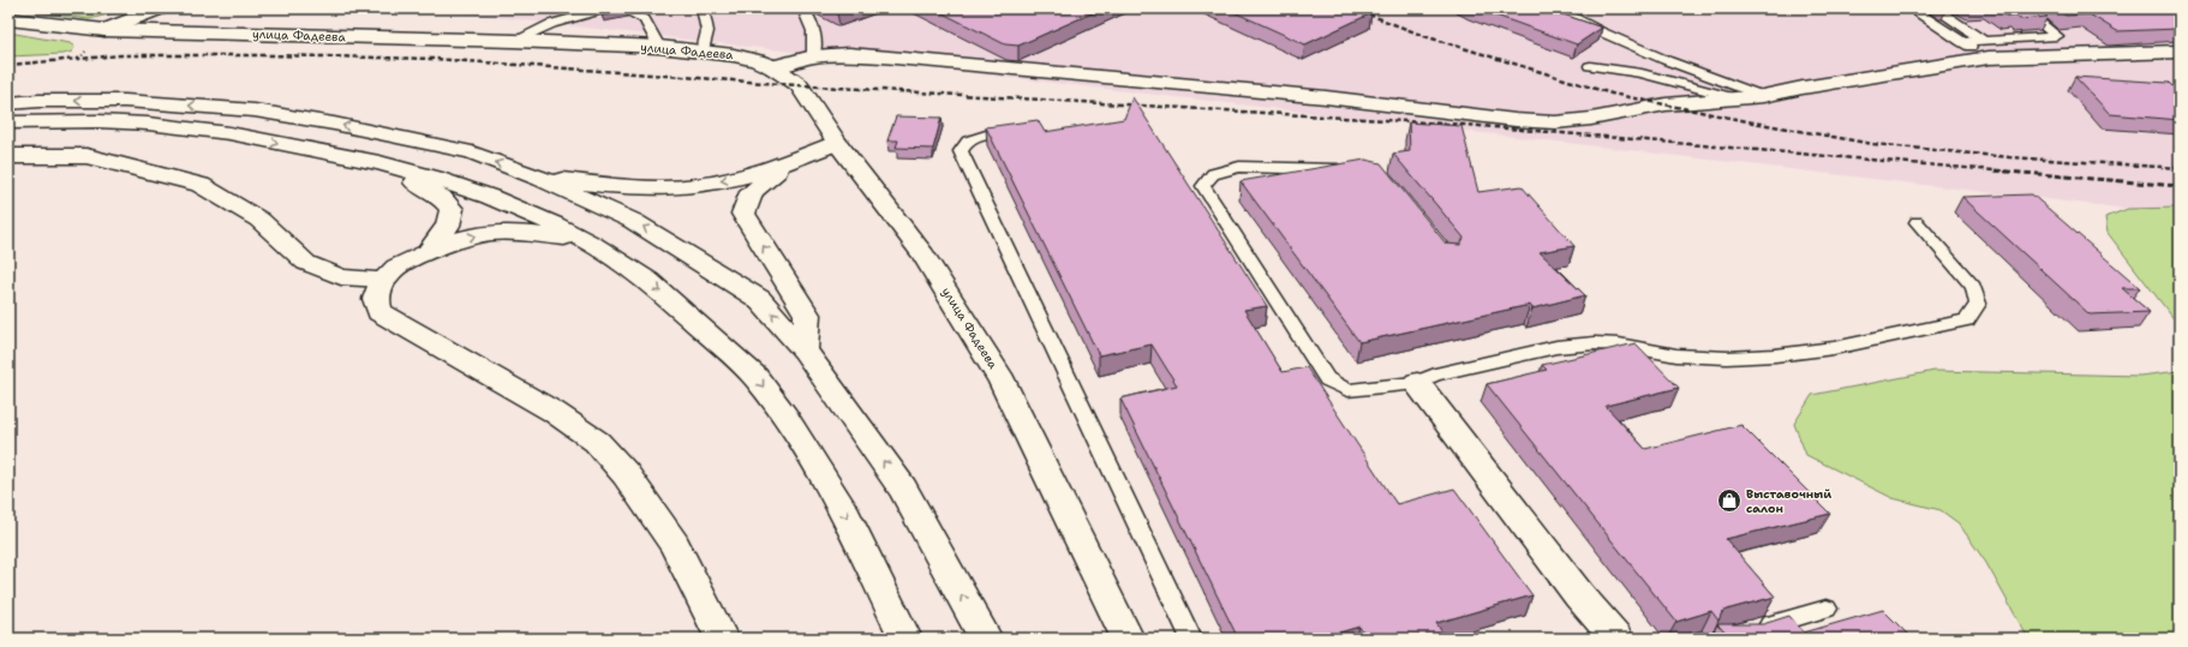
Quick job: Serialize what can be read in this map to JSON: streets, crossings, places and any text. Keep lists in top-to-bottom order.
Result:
{
  "streets": {
    "main road": ["улица Фадеева"]
  },
  "places": {
    "shop": ["Выставочный салон"]
  }
}
